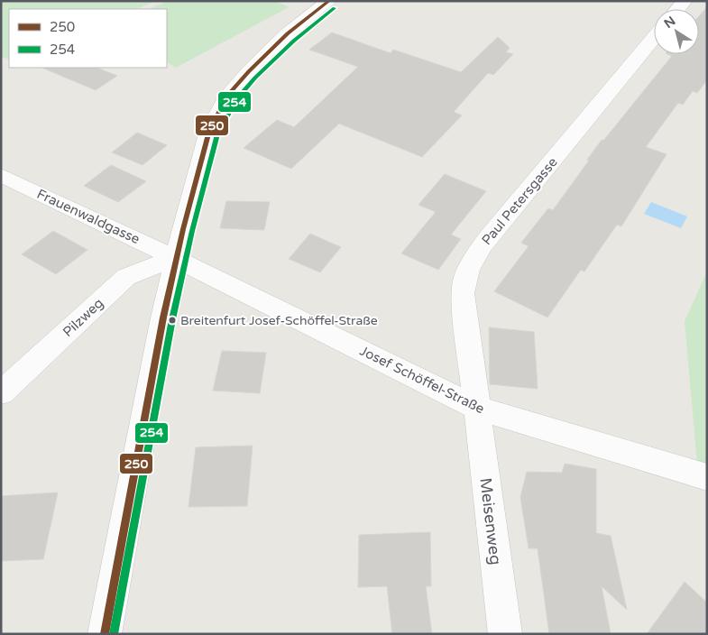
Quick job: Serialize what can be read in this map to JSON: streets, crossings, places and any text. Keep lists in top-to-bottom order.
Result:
{
  "streets": {
    "street": [
      "Paul Petersgasse",
      "Frauenwaldgasse",
      "Pilzweg",
      "Josef Schöffel-Straße",
      "Meisenweg"
    ]
  },
  "crossings": [
    ["Paul Petersgasse", "Josef Schöffel-Straße"],
    ["Paul Petersgasse", "Meisenweg"],
    ["Frauenwaldgasse", "Pilzweg"],
    ["Frauenwaldgasse", "Josef Schöffel-Straße"],
    ["Pilzweg", "Josef Schöffel-Straße"],
    ["Josef Schöffel-Straße", "Meisenweg"]
  ],
  "places": ["Breitenfurt Josef-Schöffel-Straße"],
  "lines": ["transit line 250", "transit line 254"],
  "legend": ["250", "254"],
  "north": "top left"
}
